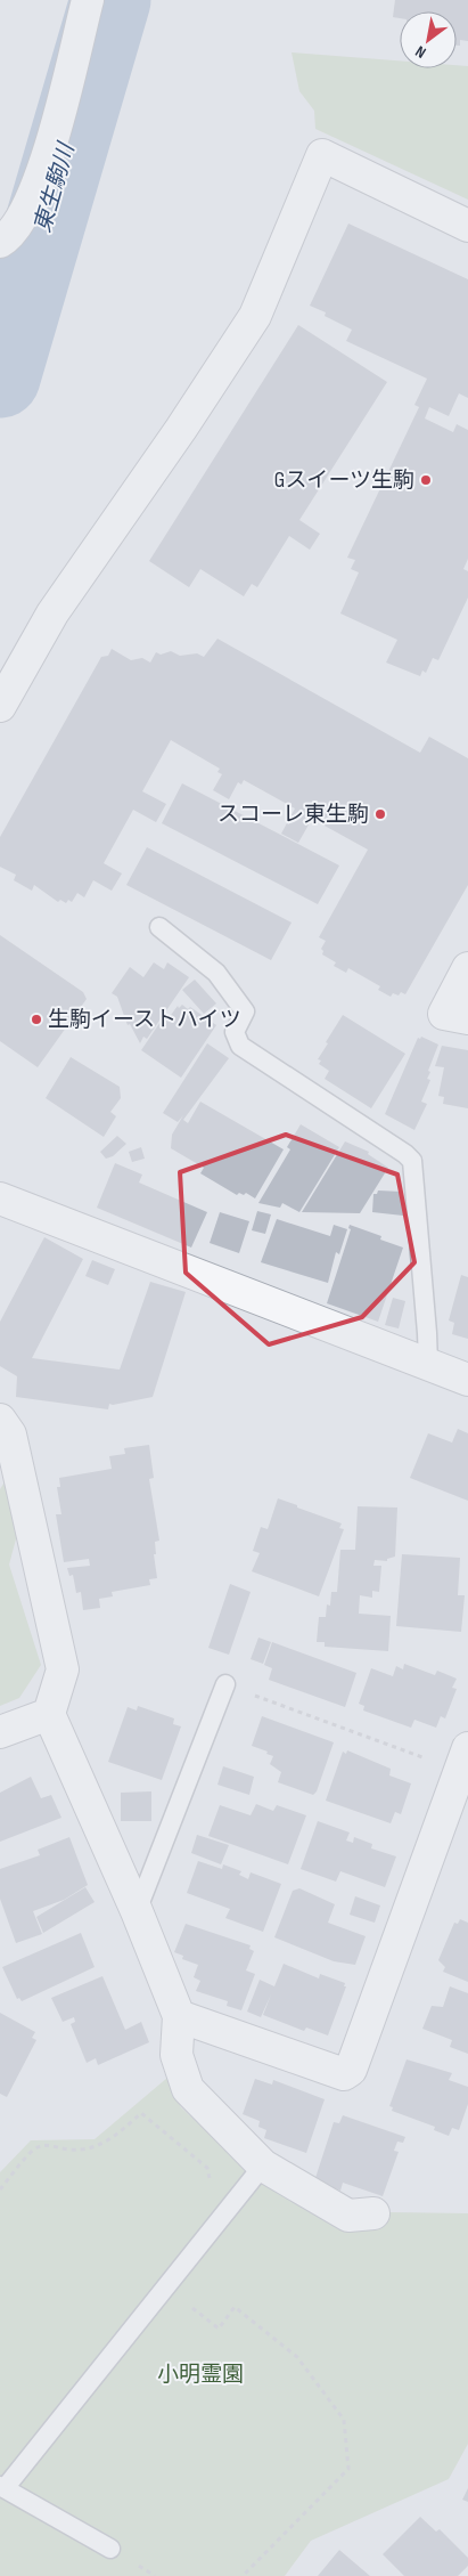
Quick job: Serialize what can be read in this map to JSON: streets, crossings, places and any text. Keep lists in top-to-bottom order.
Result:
{
  "water": ["東生駒川"],
  "parks": ["小明霊園"],
  "places": ["Gスイーツ生駒", "スコーレ東生駒", "生駒イーストハイツ"],
  "north": "bottom left"
}
